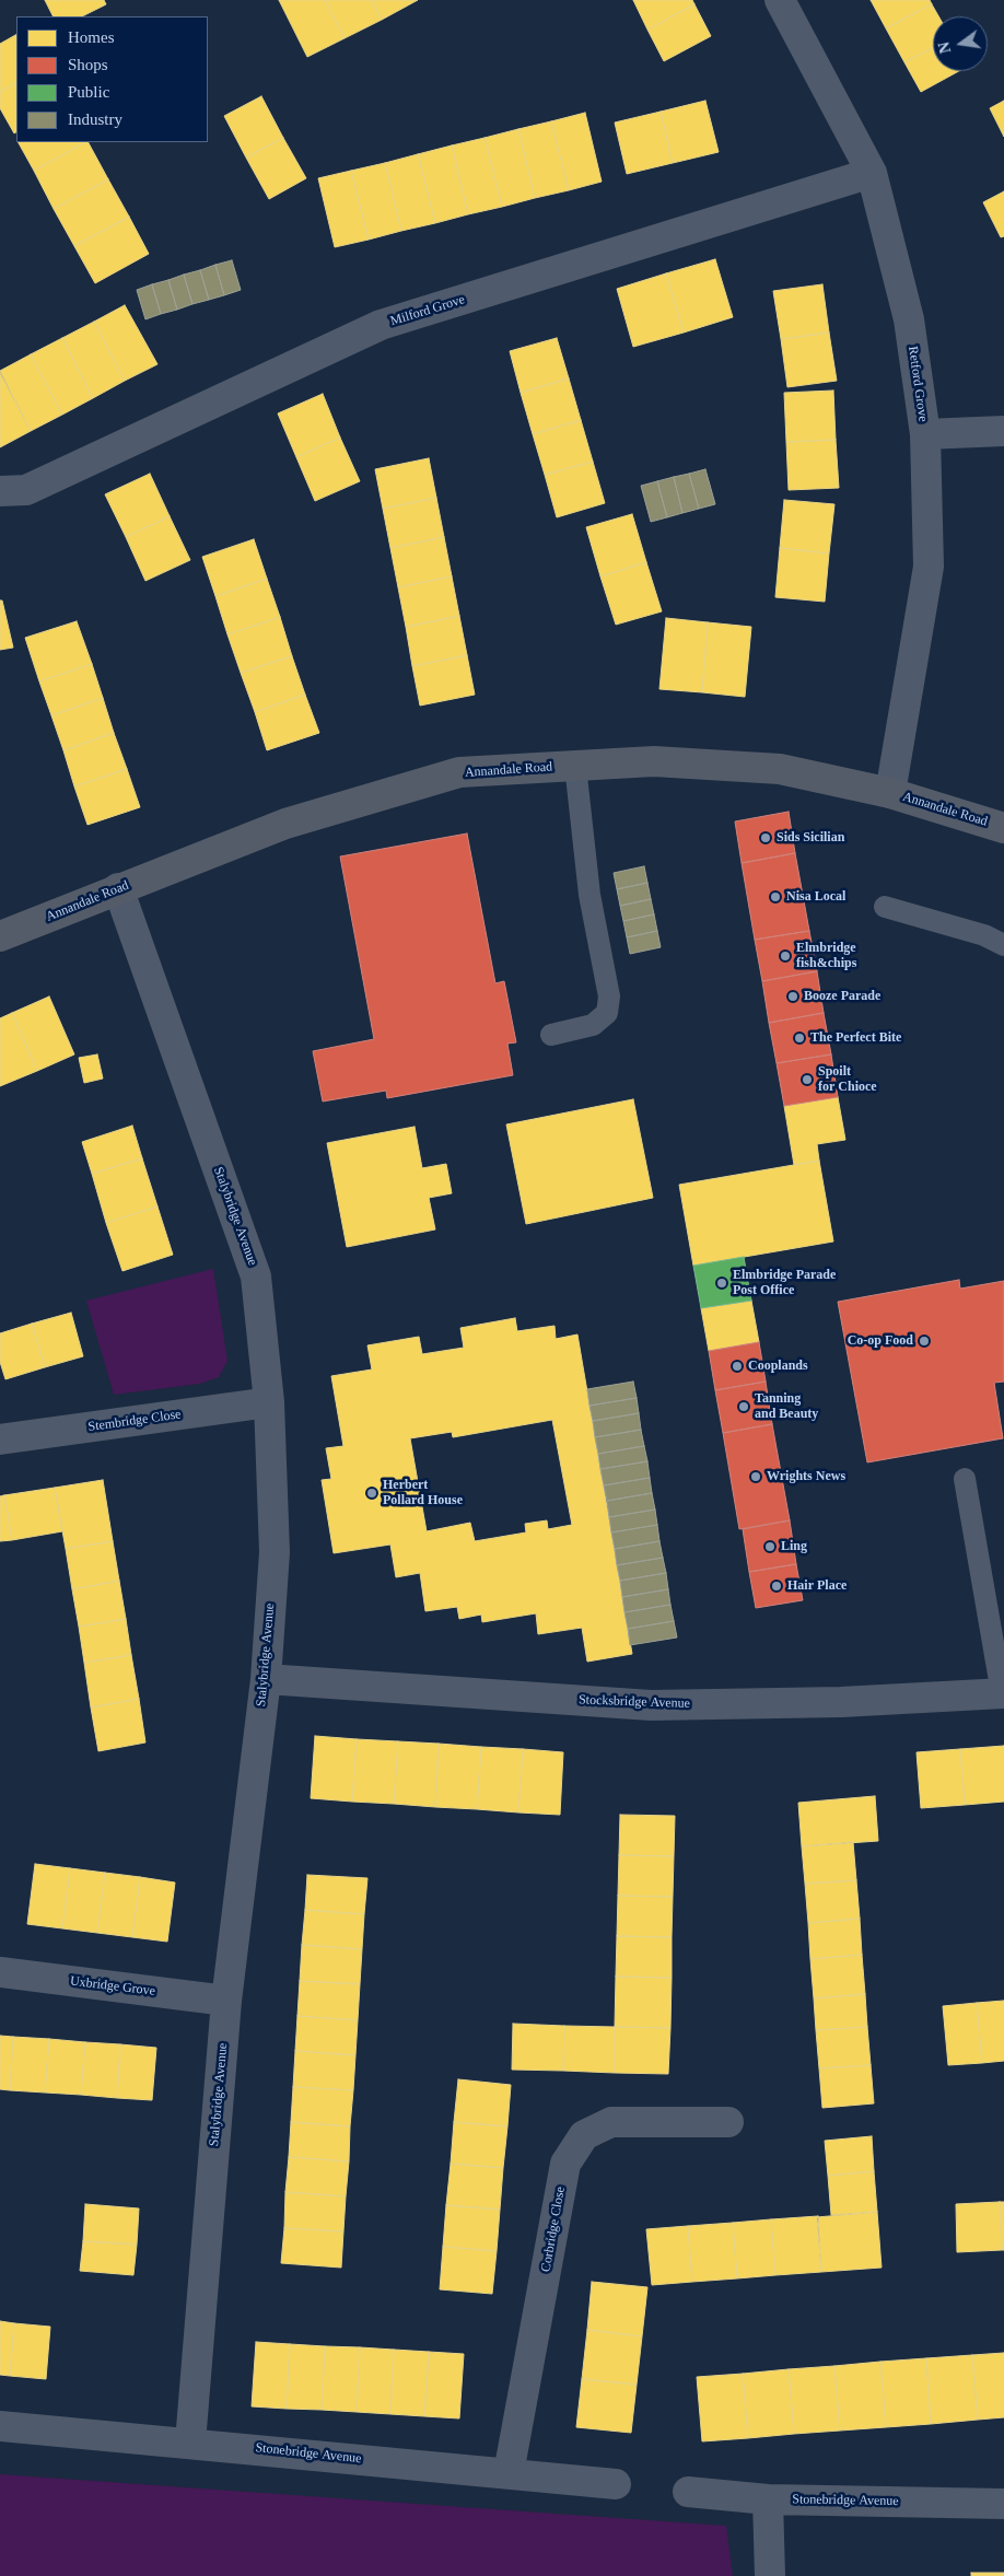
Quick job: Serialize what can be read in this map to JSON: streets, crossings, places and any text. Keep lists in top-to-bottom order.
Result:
{
  "streets": {
    "street": [
      "Milford Grove",
      "Retford Grove",
      "Annandale Road",
      "Stalybridge Avenue",
      "Stembridge Close",
      "Stocksbridge Avenue",
      "Uxbridge Grove",
      "Corbridge Close",
      "Stonebridge Avenue"
    ]
  },
  "crossings": [
    ["Milford Grove", "Retford Grove"],
    ["Retford Grove", "Annandale Road"],
    ["Annandale Road", "Stalybridge Avenue"],
    ["Stalybridge Avenue", "Stembridge Close"],
    ["Stalybridge Avenue", "Stocksbridge Avenue"],
    ["Stalybridge Avenue", "Uxbridge Grove"],
    ["Stalybridge Avenue", "Stonebridge Avenue"],
    ["Corbridge Close", "Stonebridge Avenue"]
  ],
  "places": [
    "Sids Sicilian",
    "Nisa Local",
    "Elmbridge fish&chips",
    "Booze Parade",
    "The Perfect Bite",
    "Spoilt for Chioce",
    "Elmbridge Parade Post Office",
    "Co-op Food",
    "Cooplands",
    "Tanning and Beauty",
    "Wrights News",
    "Herbert Pollard House",
    "Ling",
    "Hair Place"
  ],
  "legend": [
    "Homes",
    "Shops",
    "Public",
    "Industry"
  ],
  "north": "left"
}
